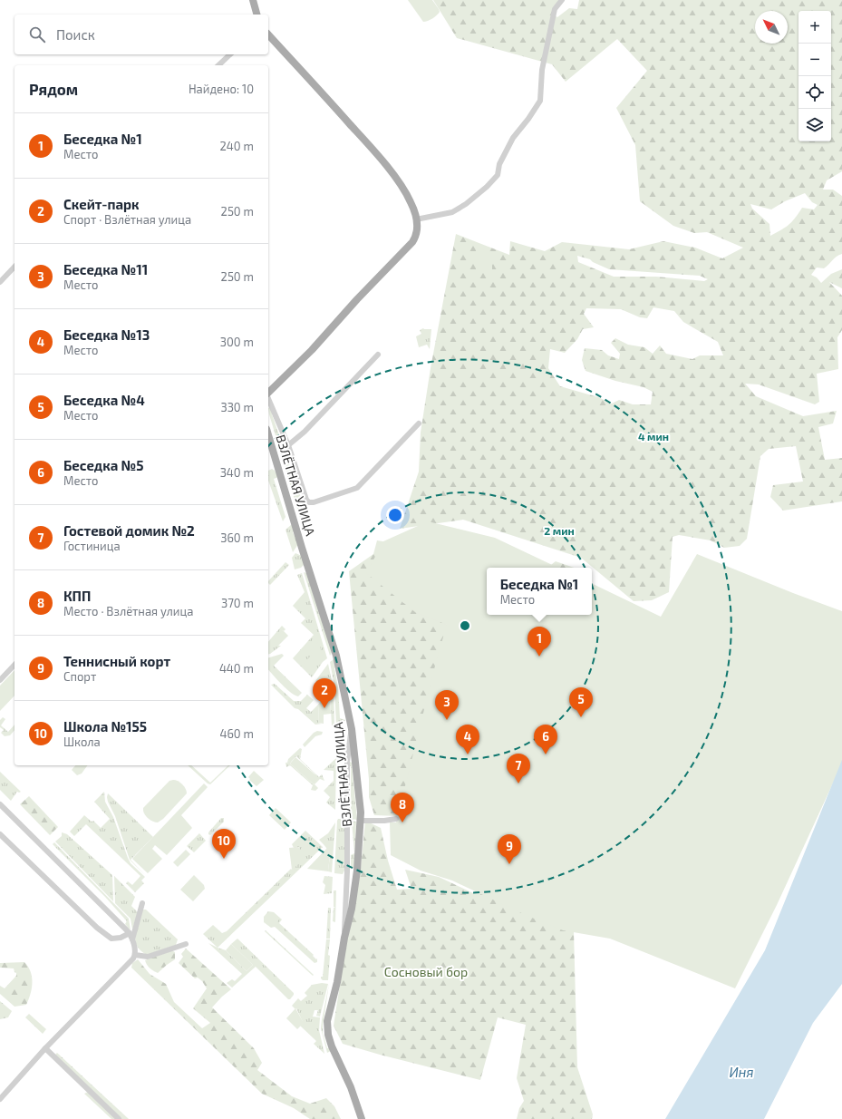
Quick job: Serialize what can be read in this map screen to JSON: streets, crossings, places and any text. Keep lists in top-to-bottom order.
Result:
{
  "streets": {
    "main road": ["ВЗЛЁТНАЯ УЛИЦА"]
  },
  "water": ["Иня"],
  "parks": ["Сосновый бор"],
  "north": "top left",
  "page": {
    "map_buttons": ["+", "−"],
    "search": "Поиск",
    "heading": ["Рядом", "Найдено: 10"],
    "list": [
      {
        "mark": "1",
        "name": "Беседка №1",
        "note": "Место",
        "value": "240 m"
      },
      {
        "mark": "2",
        "name": "Скейт-парк",
        "note": "Спорт · Взлётная улица",
        "value": "250 m"
      },
      {
        "mark": "3",
        "name": "Беседка №11",
        "note": "Место",
        "value": "250 m"
      },
      {
        "mark": "4",
        "name": "Беседка №13",
        "note": "Место",
        "value": "300 m"
      },
      {
        "mark": "5",
        "name": "Беседка №4",
        "note": "Место",
        "value": "330 m"
      },
      {
        "mark": "6",
        "name": "Беседка №5",
        "note": "Место",
        "value": "340 m"
      },
      {
        "mark": "7",
        "name": "Гостевой домик №2",
        "note": "Гостиница",
        "value": "360 m"
      },
      {
        "mark": "8",
        "name": "КПП",
        "note": "Место · Взлётная улица",
        "value": "370 m"
      },
      {
        "mark": "9",
        "name": "Теннисный корт",
        "note": "Спорт",
        "value": "440 m"
      },
      {
        "mark": "10",
        "name": "Школа №155",
        "note": "Школа",
        "value": "460 m"
      }
    ],
    "popup": ["Беседка №1", "Место"],
    "pins": [
      "1",
      "2",
      "5",
      "3",
      "4",
      "6",
      "7",
      "8",
      "10",
      "9"
    ]
  },
  "rings": ["4 мин", "2 мин"]
}
